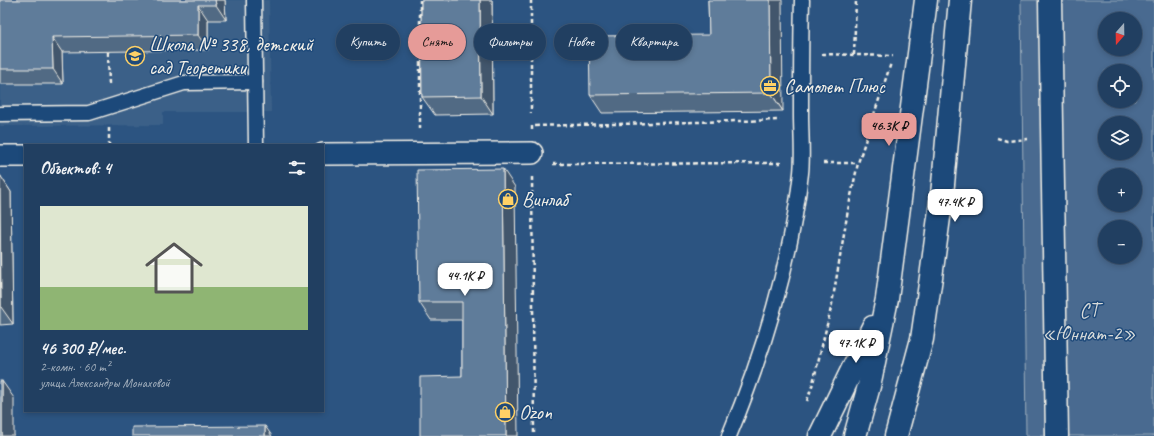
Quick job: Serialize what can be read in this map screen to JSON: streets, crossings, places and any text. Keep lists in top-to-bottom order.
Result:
{
  "parks": ["СТ «Юннат-2»"],
  "places": {
    "school or university": ["Школа № 338, детский сад Теоретики"],
    "office": ["Самолет Плюс"],
    "shop": ["Винлаб", "Ozon"]
  },
  "north": "bottom",
  "page": {
    "map_buttons": ["+", "−"],
    "chip": [
      "Купить",
      "Снять",
      "Фильтры",
      "Новое",
      "Квартира"
    ],
    "price": [
      "46.3K ₽",
      "47.4K ₽",
      "44.1K ₽",
      "47.1K ₽"
    ],
    "heading": "Объектов: 4",
    "list": [
      {
        "name": "46 300 ₽/мес.",
        "note": "2-комн. · 60 m² · улица Александры Монаховой"
      }
    ]
  }
}
